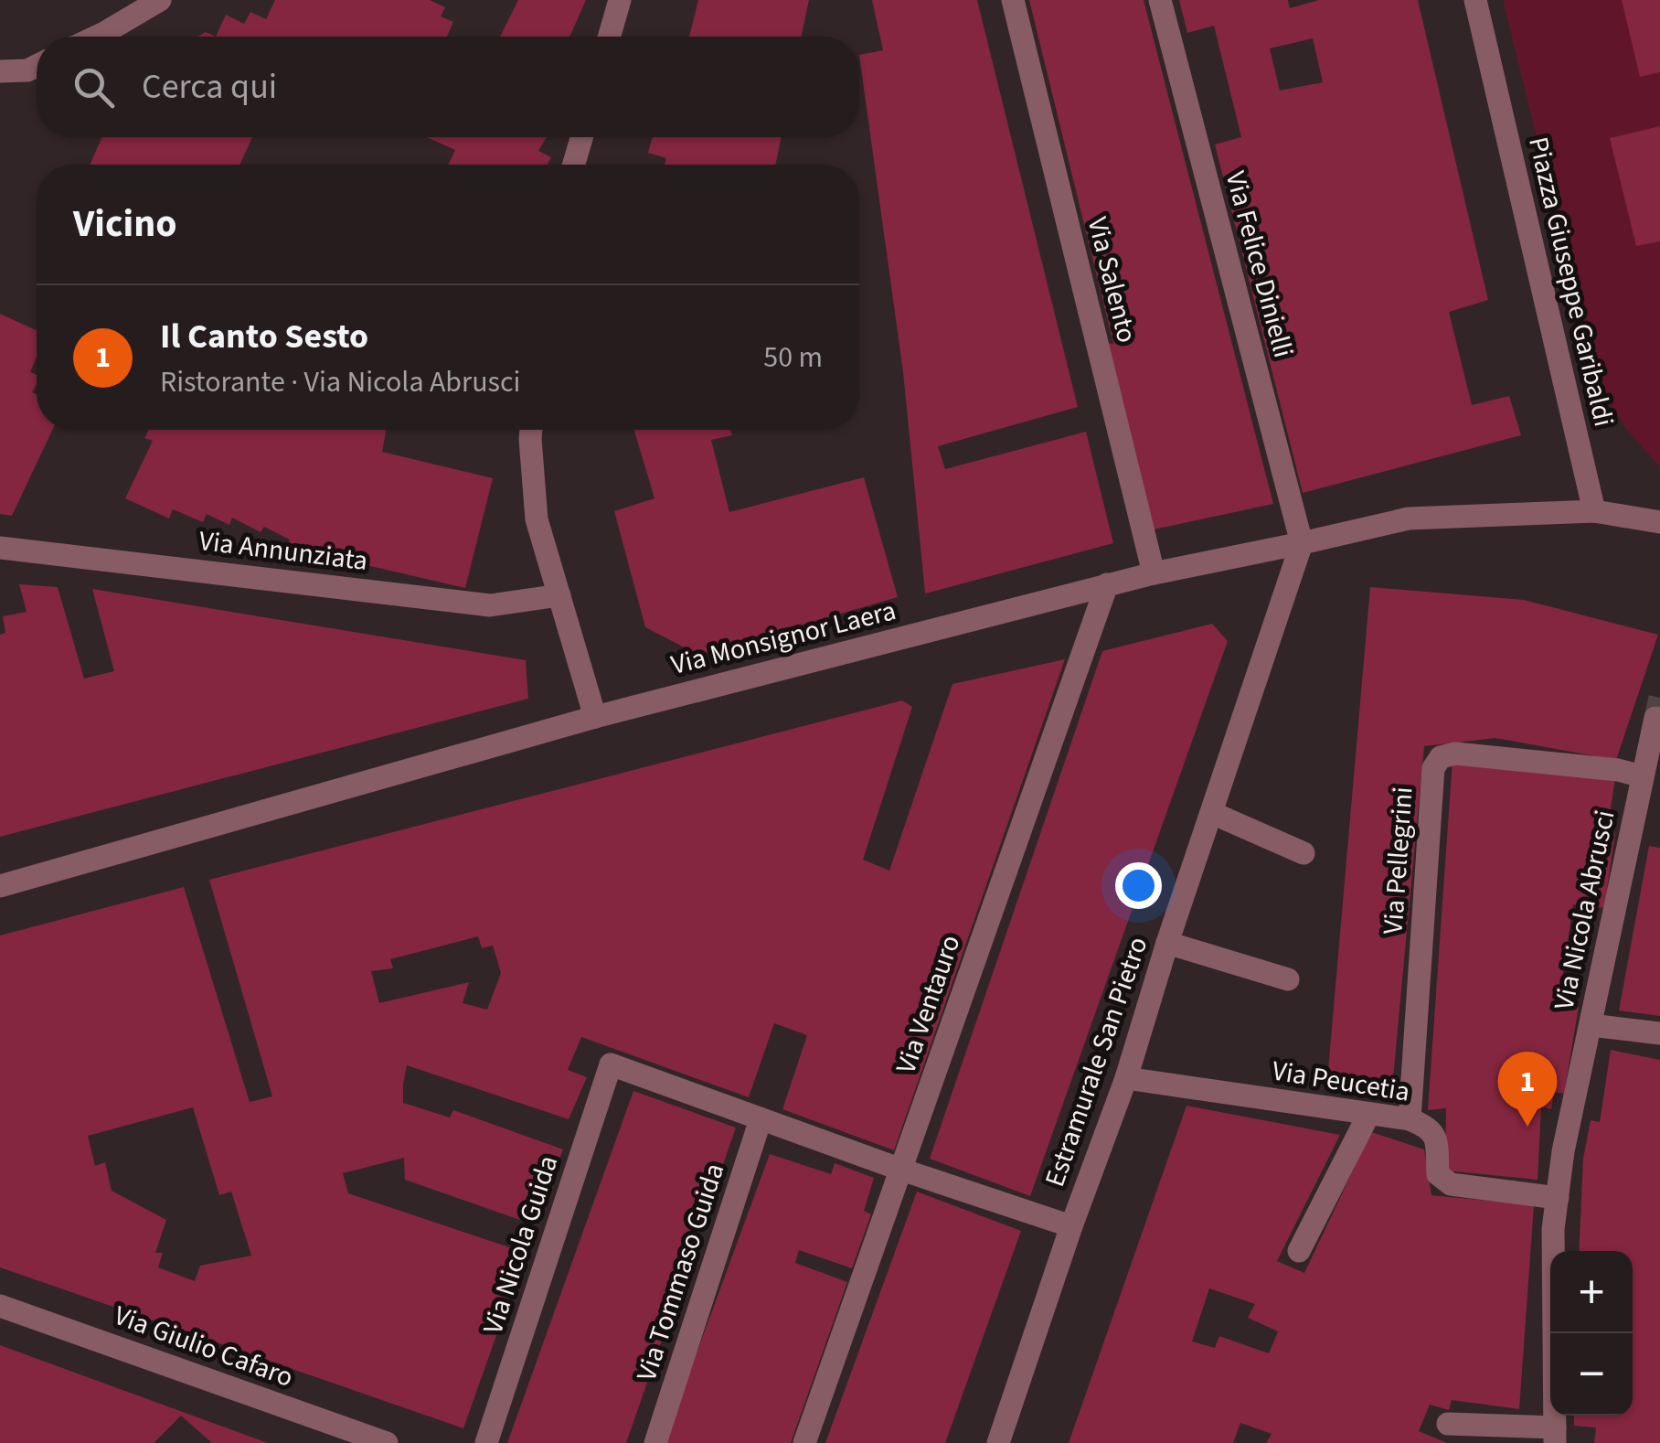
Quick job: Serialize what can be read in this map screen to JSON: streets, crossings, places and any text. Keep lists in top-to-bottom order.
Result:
{
  "streets": {
    "street": [
      "Via Felice Dinielli",
      "Via Salento",
      "Piazza Giuseppe Garibaldi",
      "Via Annunziata",
      "Via Monsignor Laera",
      "Via Pellegrini",
      "Via Nicola Abrusci",
      "Via Ventauro",
      "Estramurale San Pietro",
      "Via Peucetia",
      "Via Nicola Guida",
      "Via Tommaso Guida",
      "Via Giulio Cafaro"
    ]
  },
  "crossings": [
    ["Via Felice Dinielli", "Via Monsignor Laera"],
    ["Via Felice Dinielli", "Estramurale San Pietro"],
    ["Via Salento", "Via Monsignor Laera"],
    ["Piazza Giuseppe Garibaldi", "Via Monsignor Laera"],
    ["Via Monsignor Laera", "Via Ventauro"],
    ["Via Monsignor Laera", "Estramurale San Pietro"],
    ["Via Pellegrini", "Via Nicola Abrusci"],
    ["Via Pellegrini", "Via Peucetia"],
    ["Via Nicola Abrusci", "Via Peucetia"],
    ["Estramurale San Pietro", "Via Peucetia"],
    ["Via Nicola Guida", "Via Tommaso Guida"]
  ],
  "page": {
    "search": "Cerca qui",
    "heading": "Vicino",
    "list": [
      {
        "mark": "1",
        "name": "Il Canto Sesto",
        "note": "Ristorante · Via Nicola Abrusci",
        "value": "50 m"
      }
    ],
    "pins": "1",
    "map_buttons": ["+", "−"]
  }
}
